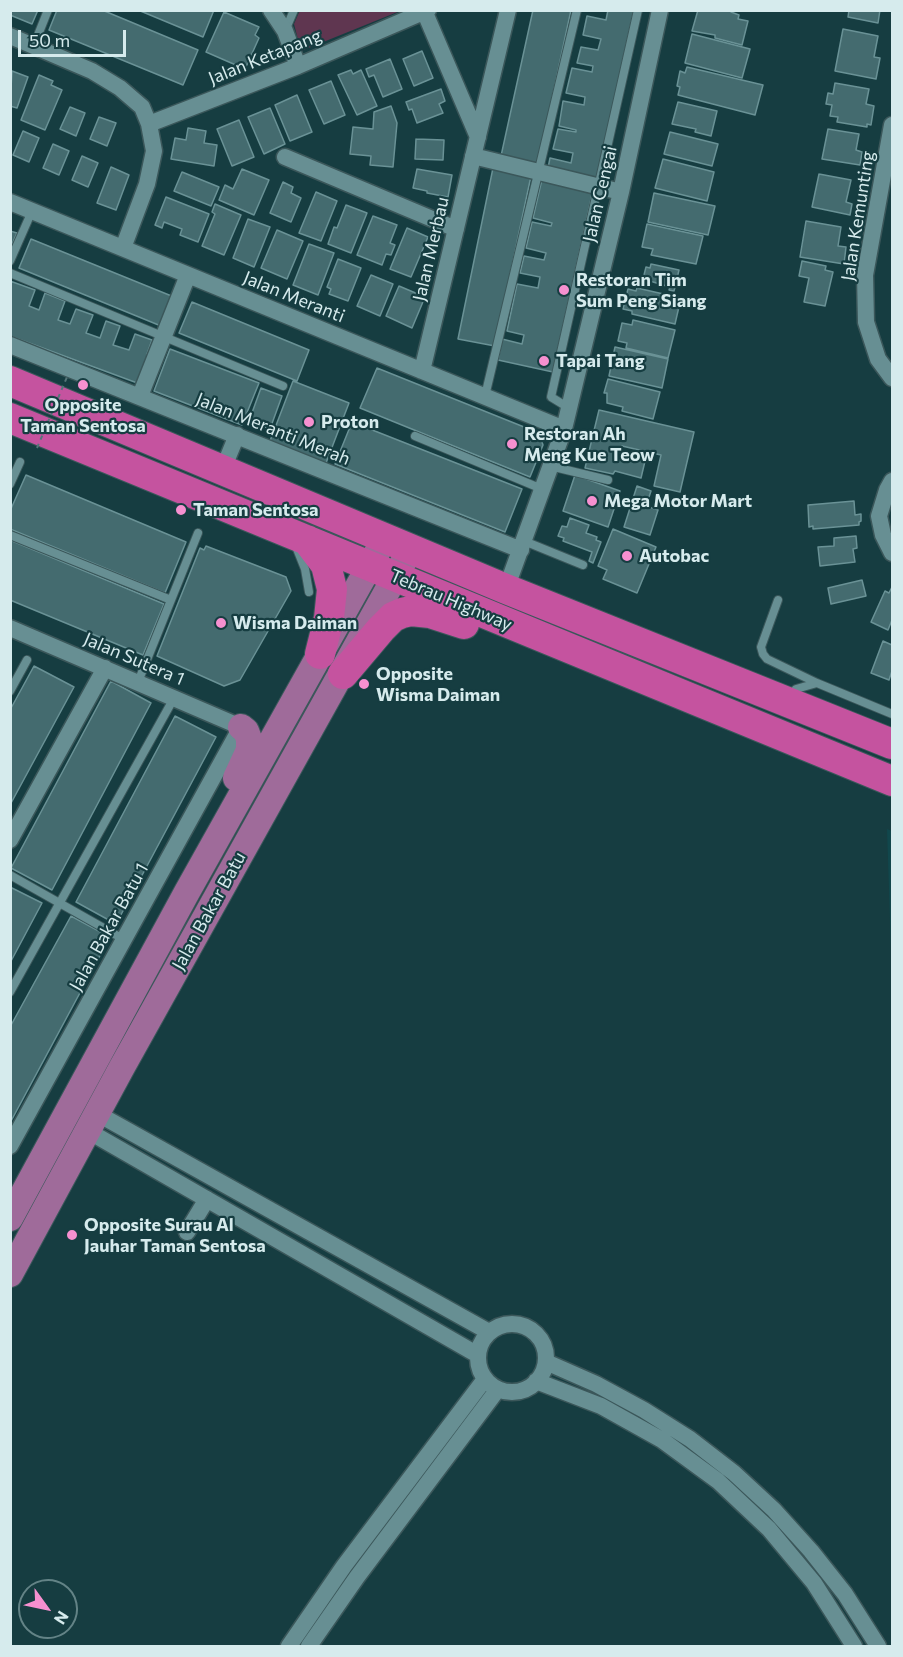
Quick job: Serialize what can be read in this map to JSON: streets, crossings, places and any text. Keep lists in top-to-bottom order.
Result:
{
  "streets": {
    "highway": ["Tebrau Highway"],
    "main road": ["Jalan Bakar Batu"],
    "street": [
      "Jalan Ketapang",
      "Jalan Cengai",
      "Jalan Kemunting",
      "Jalan Merbau",
      "Jalan Meranti",
      "Jalan Meranti Merah",
      "Jalan Sutera 1",
      "Jalan Bakar Batu 1"
    ]
  },
  "crossings": [
    ["Jalan Cengai", "Jalan Meranti"],
    ["Jalan Cengai", "Jalan Meranti Merah"],
    ["Jalan Cengai", "Tebrau Highway"],
    ["Jalan Merbau", "Jalan Meranti"],
    ["Tebrau Highway", "Jalan Bakar Batu"],
    ["Jalan Sutera 1", "Jalan Bakar Batu 1"]
  ],
  "places": [
    "Restoran Tim Sum Peng Siang",
    "Tapai Tang",
    "Opposite Taman Sentosa",
    "Proton",
    "Restoran Ah Meng Kue Teow",
    "Mega Motor Mart",
    "Taman Sentosa",
    "Autobac",
    "Wisma Daiman",
    "Opposite Wisma Daiman",
    "Opposite Surau Al Jauhar Taman Sentosa"
  ],
  "scale_bar": "50 m",
  "north": "bottom right"
}
